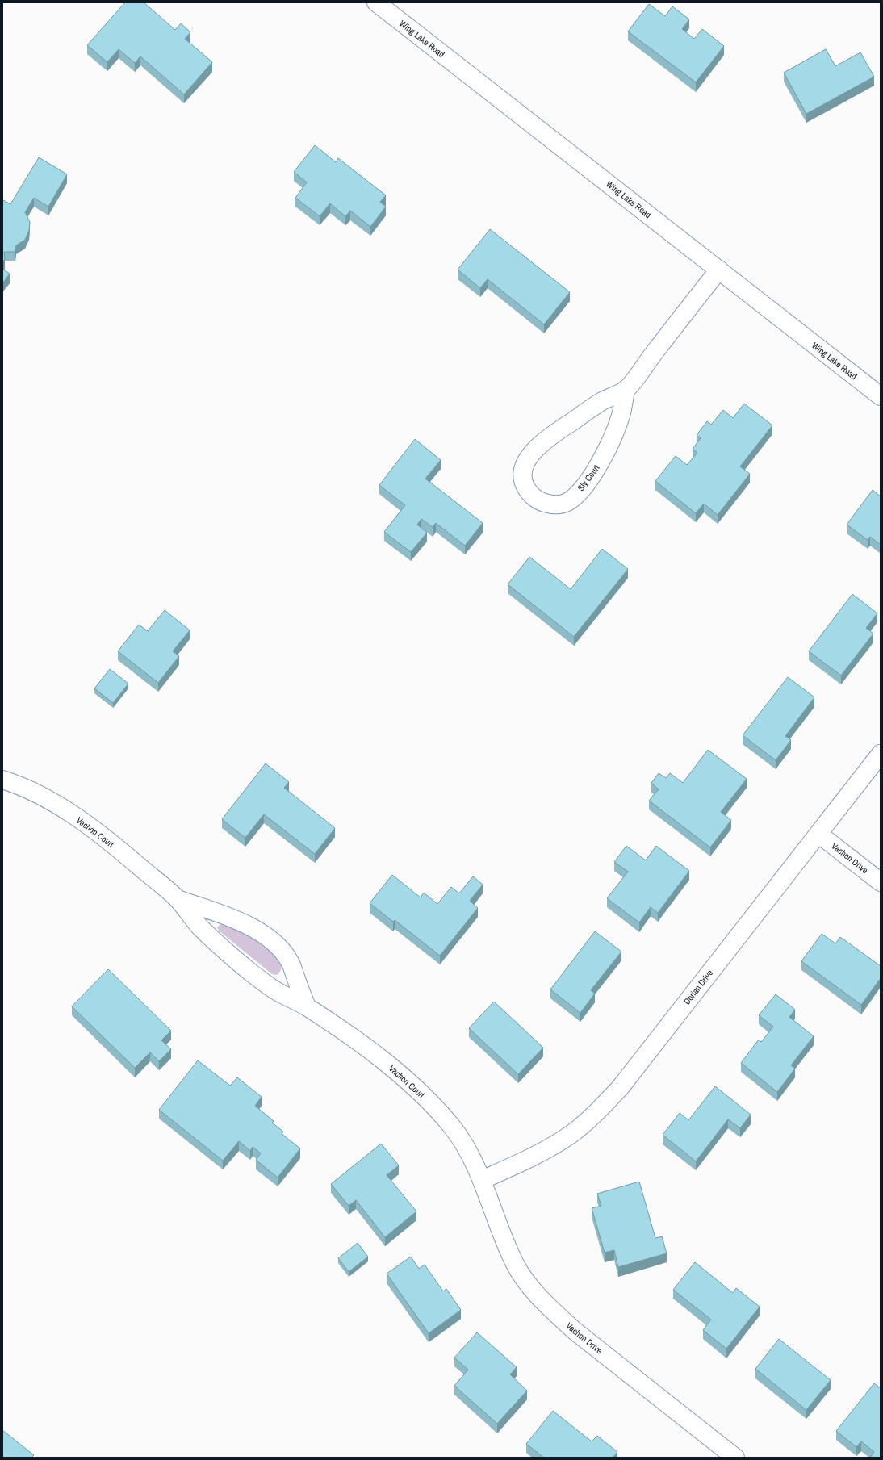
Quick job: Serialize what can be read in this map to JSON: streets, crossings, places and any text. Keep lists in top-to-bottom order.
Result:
{
  "streets": {
    "street": [
      "Wing Lake Road",
      "Sly Court",
      "Vachon Court",
      "Vachon Drive",
      "Dorian Drive"
    ]
  },
  "crossings": [
    ["Wing Lake Road", "Sly Court"],
    ["Vachon Court", "Vachon Drive"],
    ["Vachon Court", "Dorian Drive"],
    ["Vachon Drive", "Dorian Drive"]
  ]
}
